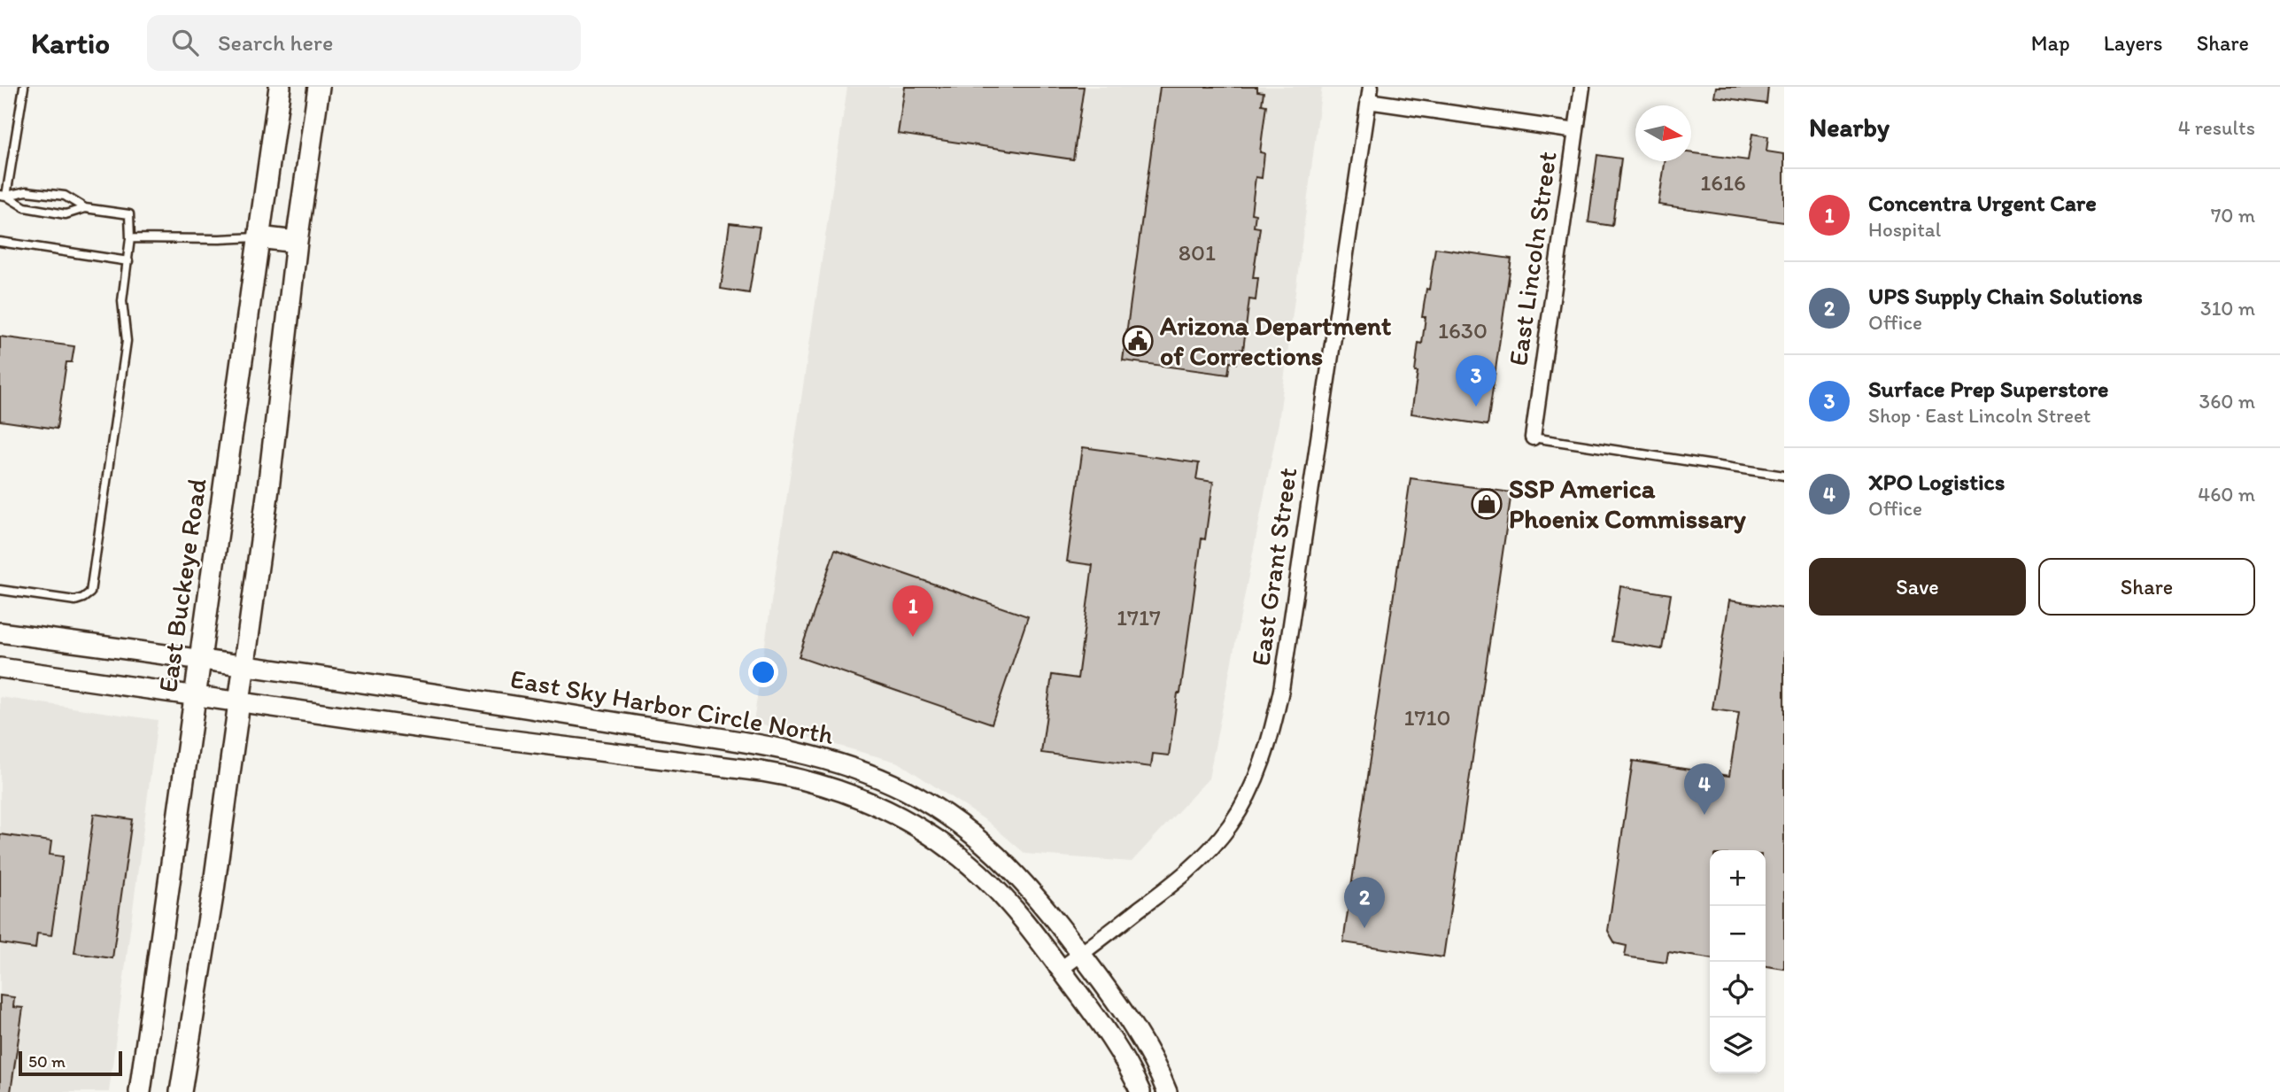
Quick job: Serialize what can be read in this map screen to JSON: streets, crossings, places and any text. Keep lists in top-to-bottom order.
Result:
{
  "streets": {
    "main road": ["East Buckeye Road"],
    "street": ["East Lincoln Street", "East Grant Street", "East Sky Harbor Circle North"]
  },
  "crossings": [
    ["East Grant Street", "East Sky Harbor Circle North"],
    ["East Buckeye Road", "East Sky Harbor Circle North"]
  ],
  "places": {
    "public building": ["Arizona Department of Corrections"],
    "shop": ["SSP America Phoenix Commissary"]
  },
  "house_numbers": [
    "1616",
    "801",
    "1630",
    "1717",
    "1710"
  ],
  "scale_bar": "50 m",
  "north": "right",
  "page": {
    "header": "Kartio",
    "search": "Search here",
    "nav": ["Map", "Layers", "Share"],
    "heading": ["Nearby", "4 results"],
    "list": [
      {
        "mark": "1",
        "name": "Concentra Urgent Care",
        "note": "Hospital",
        "value": "70 m"
      },
      {
        "mark": "2",
        "name": "UPS Supply Chain Solutions",
        "note": "Office",
        "value": "310 m"
      },
      {
        "mark": "3",
        "name": "Surface Prep Superstore",
        "note": "Shop · East Lincoln Street",
        "value": "360 m"
      },
      {
        "mark": "4",
        "name": "XPO Logistics",
        "note": "Office",
        "value": "460 m"
      }
    ],
    "pins": [
      "3",
      "1",
      "4",
      "2"
    ],
    "buttons": ["Save", "Share"],
    "map_buttons": ["+", "−"],
    "scale": "50 m"
  }
}
